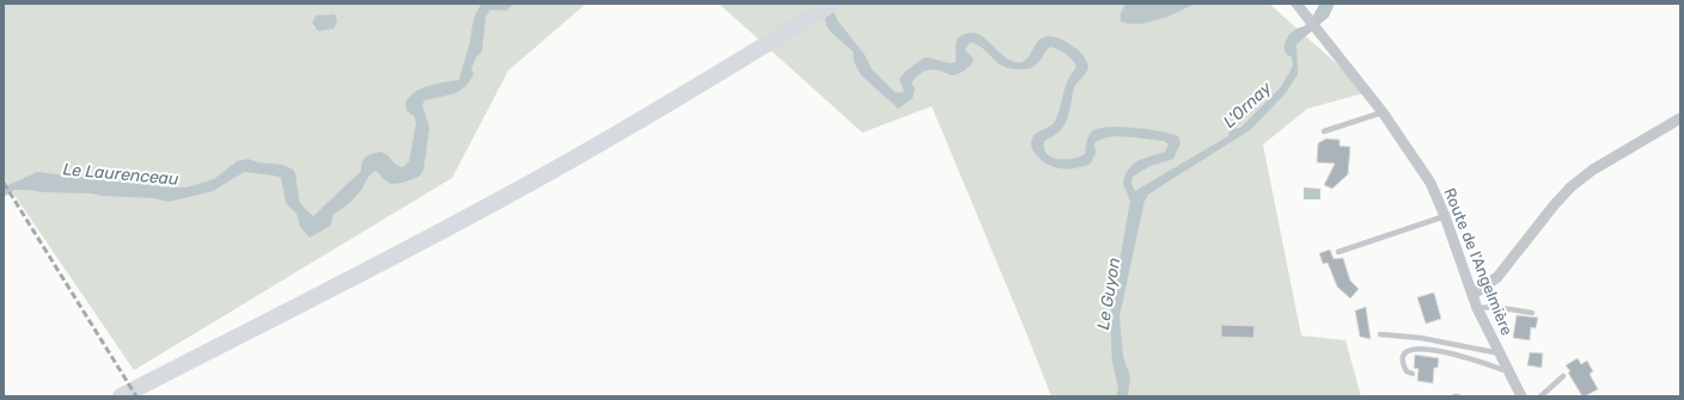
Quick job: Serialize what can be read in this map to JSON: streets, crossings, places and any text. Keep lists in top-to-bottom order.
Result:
{
  "streets": {
    "street": ["Route de l'Angelmière"]
  },
  "water": ["L'Ornay", "Le Laurenceau", "Le Guyon"]
}
